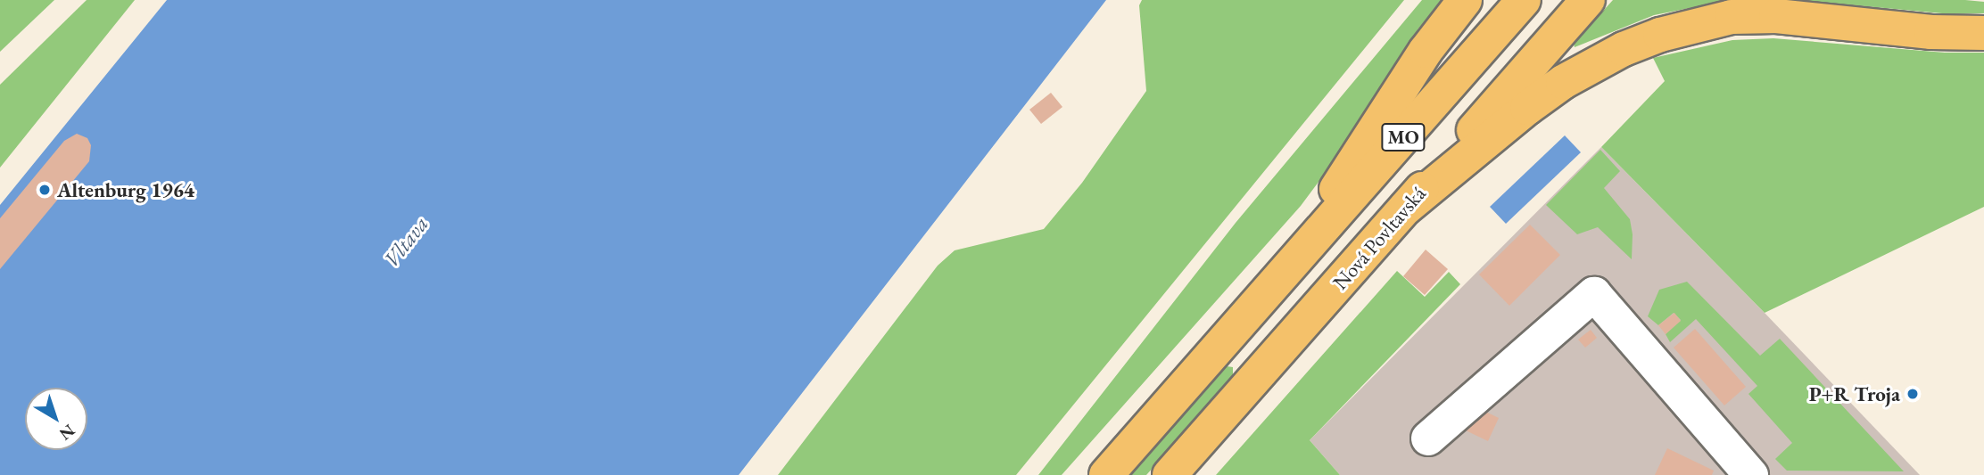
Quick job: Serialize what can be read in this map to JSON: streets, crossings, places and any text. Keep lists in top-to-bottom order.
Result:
{
  "streets": {
    "highway": ["MO", "Nová Povltavská"]
  },
  "water": ["Vltava"],
  "places": ["Altenburg 1964", "P+R Troja"],
  "north": "bottom right"
}
